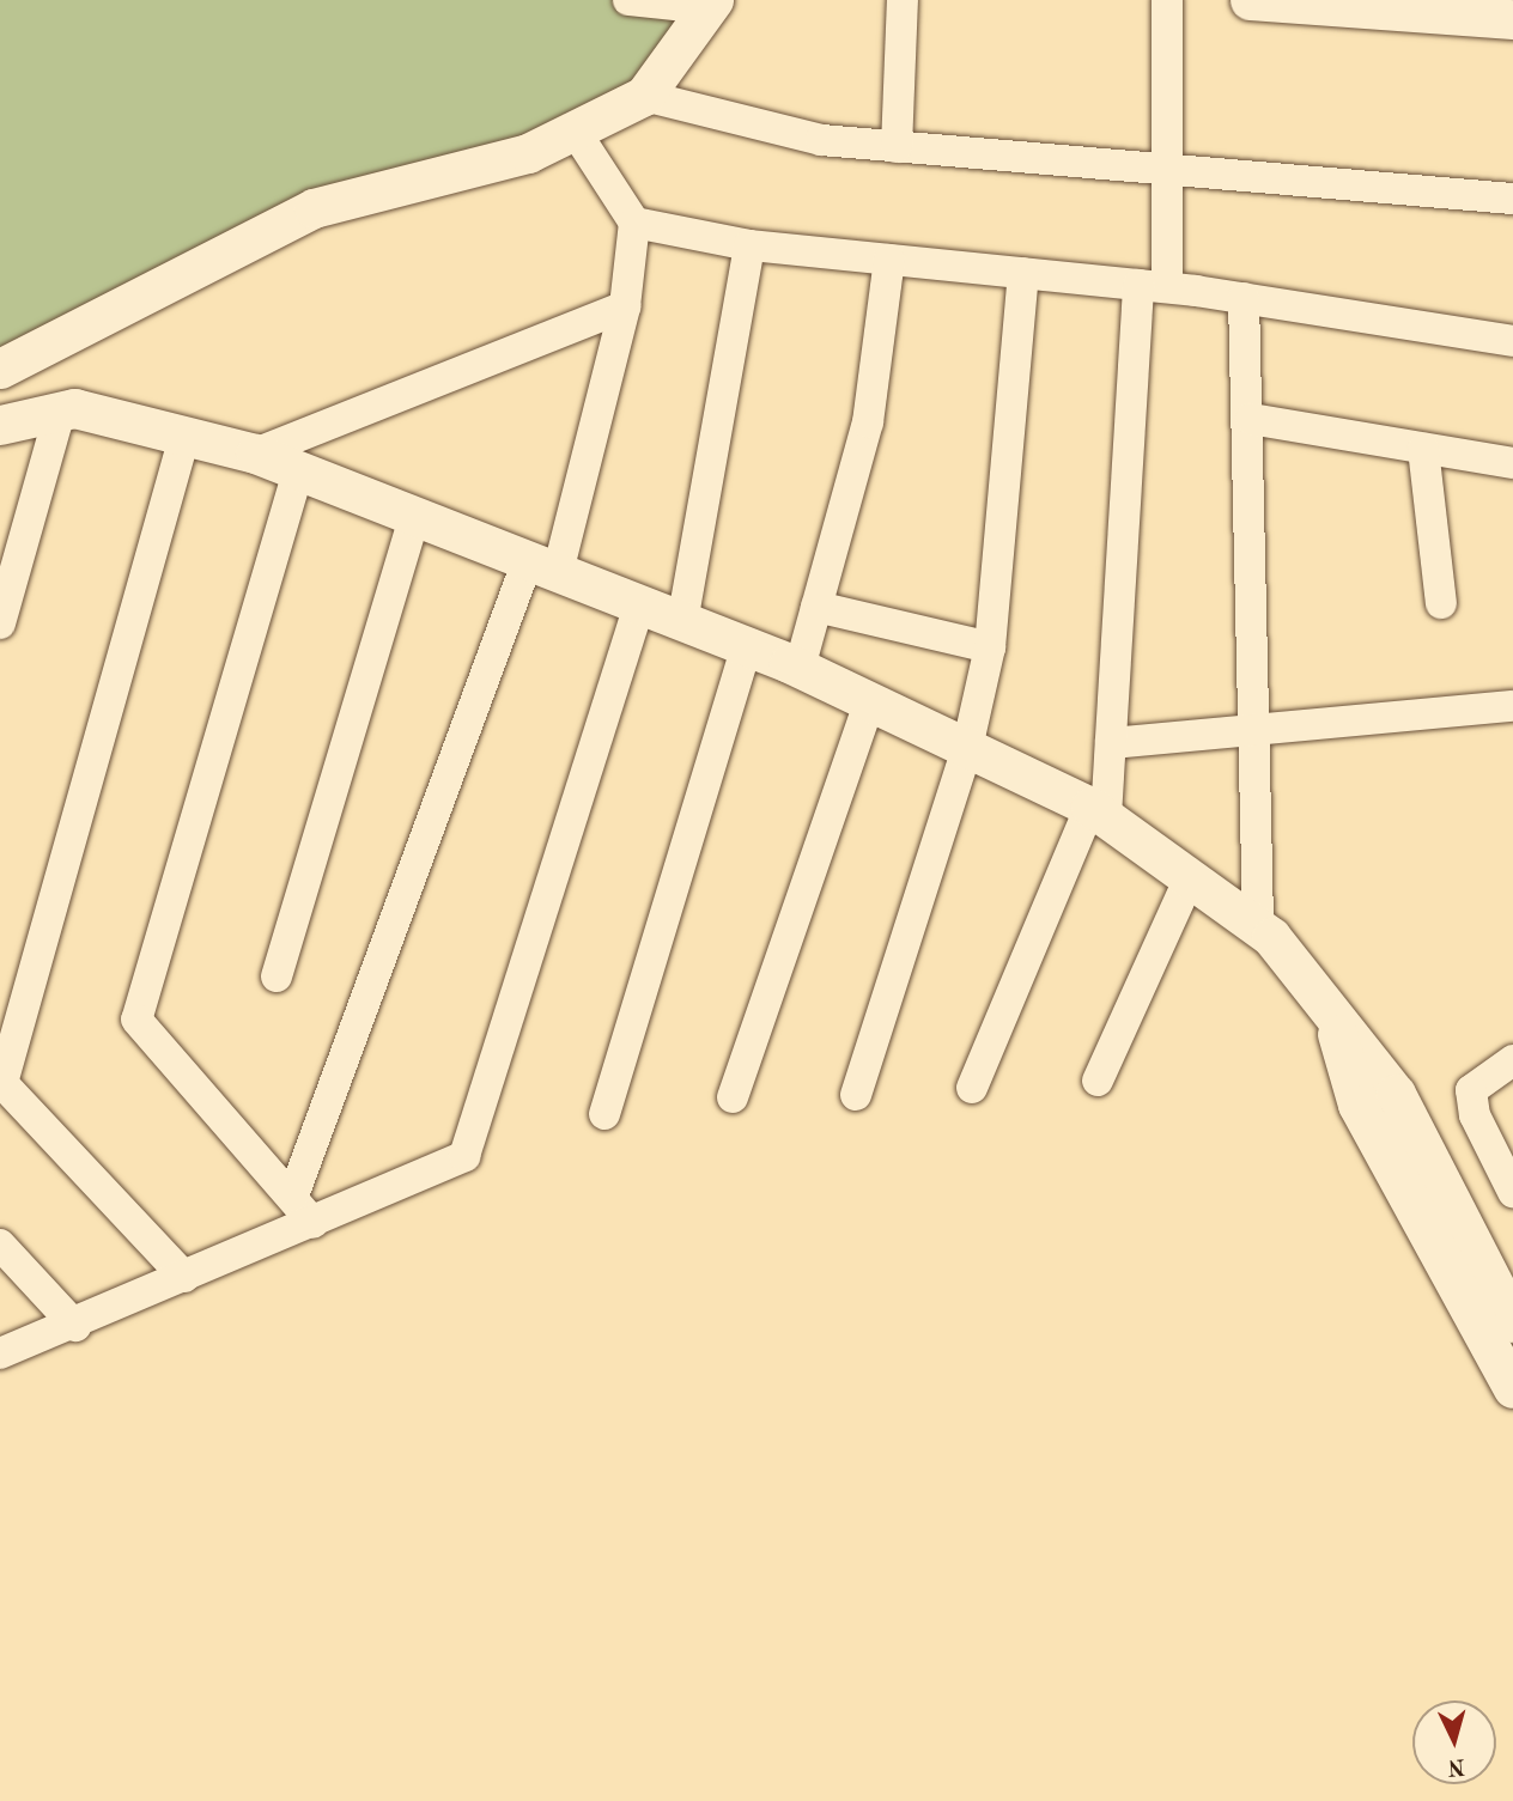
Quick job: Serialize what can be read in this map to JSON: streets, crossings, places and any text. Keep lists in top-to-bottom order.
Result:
{
  "north": "bottom"
}
